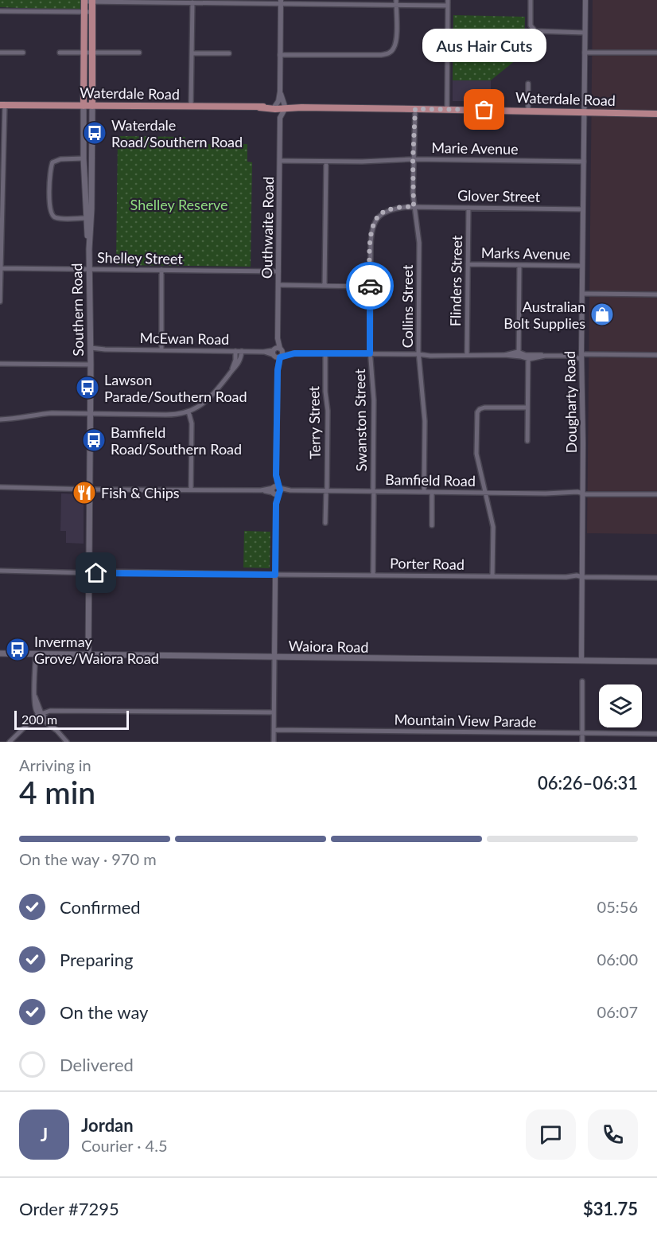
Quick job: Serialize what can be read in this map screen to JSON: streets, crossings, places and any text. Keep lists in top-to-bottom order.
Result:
{
  "streets": {
    "main road": ["Waterdale Road", "Southern Road", "Waiora Road"],
    "street": [
      "Marie Avenue",
      "Glover Street",
      "Outhwaite Road",
      "Marks Avenue",
      "Shelley Street",
      "Flinders Street",
      "Collins Street",
      "McEwan Road",
      "Dougharty Road",
      "Swanston Street",
      "Terry Street",
      "Bamfield Road",
      "Porter Road",
      "Mountain View Parade"
    ]
  },
  "crossings": [
    ["Waterdale Road", "Outhwaite Road"],
    ["Waterdale Road", "Collins Street"],
    ["Waterdale Road", "Southern Road"],
    ["Waterdale Road", "Dougharty Road"],
    ["Marie Avenue", "Outhwaite Road"],
    ["Marie Avenue", "Collins Street"],
    ["Marie Avenue", "Dougharty Road"],
    ["Glover Street", "Flinders Street"],
    ["Glover Street", "Collins Street"],
    ["Glover Street", "Dougharty Road"],
    ["Glover Street", "Swanston Street"],
    ["Outhwaite Road", "Shelley Street"],
    ["Outhwaite Road", "McEwan Road"],
    ["Outhwaite Road", "Bamfield Road"],
    ["Outhwaite Road", "Porter Road"],
    ["Outhwaite Road", "Waiora Road"],
    ["Marks Avenue", "Flinders Street"],
    ["Marks Avenue", "Dougharty Road"],
    ["Shelley Street", "Southern Road"],
    ["Flinders Street", "McEwan Road"],
    ["Collins Street", "McEwan Road"],
    ["Collins Street", "Swanston Street"],
    ["Collins Street", "Bamfield Road"],
    ["Southern Road", "McEwan Road"],
    ["Southern Road", "Bamfield Road"],
    ["Southern Road", "Porter Road"],
    ["Southern Road", "Waiora Road"],
    ["McEwan Road", "Dougharty Road"],
    ["McEwan Road", "Swanston Street"],
    ["McEwan Road", "Terry Street"],
    ["Dougharty Road", "Bamfield Road"],
    ["Dougharty Road", "Porter Road"],
    ["Dougharty Road", "Waiora Road"],
    ["Swanston Street", "Bamfield Road"],
    ["Swanston Street", "Porter Road"],
    ["Terry Street", "Bamfield Road"]
  ],
  "parks": ["Shelley Reserve"],
  "places": {
    "other": ["Aus Hair Cuts"],
    "bus stop": [
      "Waterdale Road/Southern Road",
      "Lawson Parade/Southern Road",
      "Bamfield Road/Southern Road",
      "Invermay Grove/Waiora Road"
    ],
    "shop": ["Australian Bolt Supplies"],
    "restaurant": ["Fish & Chips"]
  },
  "scale_bar": "200 m",
  "page": {
    "bubble": "Aus Hair Cuts",
    "scale": "200 m",
    "heading": ["4 min", "Arriving in", "06:26–06:31"],
    "panel": [
      "Jordan",
      "Courier · 4.5",
      "Order #7295",
      "$31.75"
    ],
    "bar": "On the way · 970 m",
    "list": [
      ["Confirmed", "05:56"],
      ["Preparing", "06:00"],
      ["On the way", "06:07"],
      "Delivered"
    ],
    "round": "J"
  }
}
